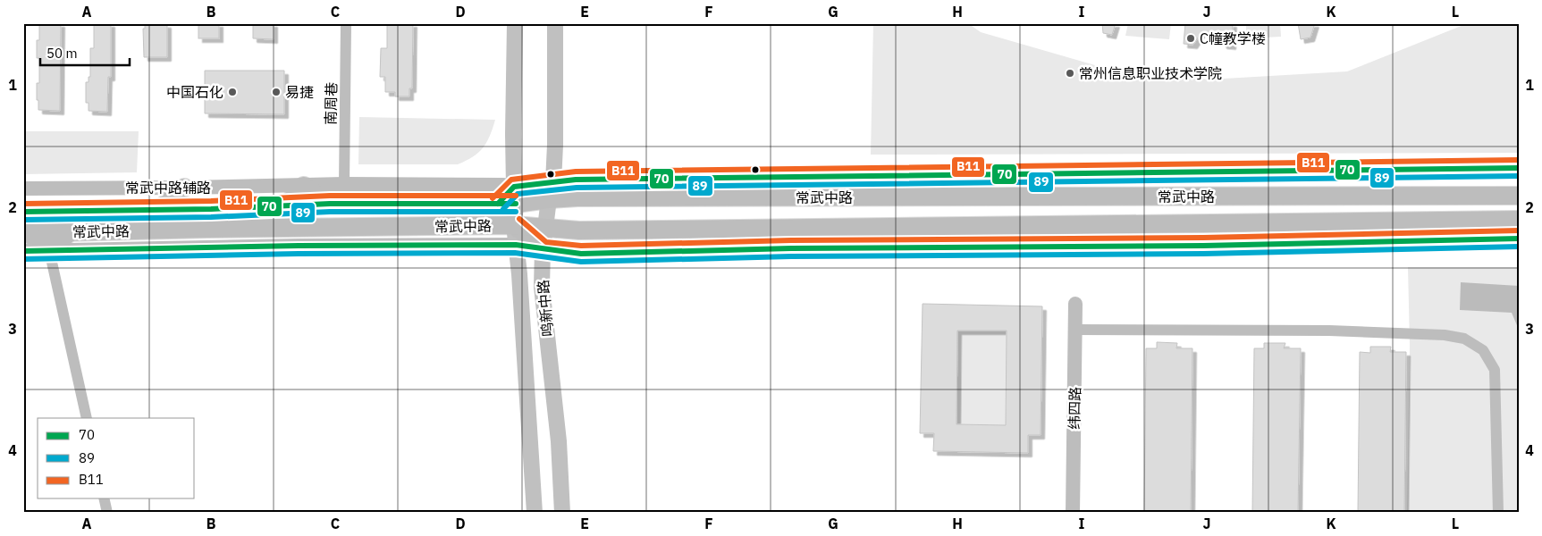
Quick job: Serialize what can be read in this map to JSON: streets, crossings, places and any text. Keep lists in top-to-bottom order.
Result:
{
  "streets": {
    "main road": ["常武中路", "鸣新中路"],
    "street": ["南周巷", "常武中路辅路", "纬四路"]
  },
  "crossings": [
    ["南周巷", "常武中路辅路"],
    ["常武中路辅路", "常武中路"],
    ["常武中路辅路", "鸣新中路"],
    ["常武中路", "鸣新中路"]
  ],
  "places": [
    "C幢教学楼",
    "常州信息职业技术学院",
    "中国石化",
    "易捷"
  ],
  "lines": ["transit line B11", "transit line 70", "transit line 89"],
  "legend": ["70", "89", "B11"],
  "scale_bar": "50 m",
  "grid": {
    "columns": [
      "A",
      "B",
      "C",
      "D",
      "E",
      "F",
      "G",
      "H",
      "I",
      "J",
      "K",
      "L"
    ],
    "rows": [
      "1",
      "2",
      "3",
      "4"
    ]
  }
}
